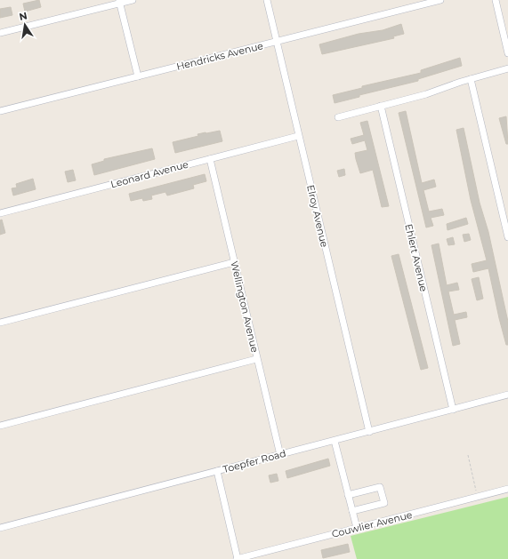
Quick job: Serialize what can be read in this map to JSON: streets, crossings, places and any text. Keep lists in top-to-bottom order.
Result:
{
  "streets": {
    "street": [
      "Hendricks Avenue",
      "Leonard Avenue",
      "Elroy Avenue",
      "Ehlert Avenue",
      "Wellington Avenue",
      "Toepfer Road",
      "Couwlier Avenue"
    ]
  },
  "crossings": [
    ["Hendricks Avenue", "Elroy Avenue"],
    ["Leonard Avenue", "Elroy Avenue"],
    ["Leonard Avenue", "Wellington Avenue"],
    ["Elroy Avenue", "Toepfer Road"],
    ["Ehlert Avenue", "Toepfer Road"],
    ["Wellington Avenue", "Toepfer Road"]
  ],
  "north": "top"
}
